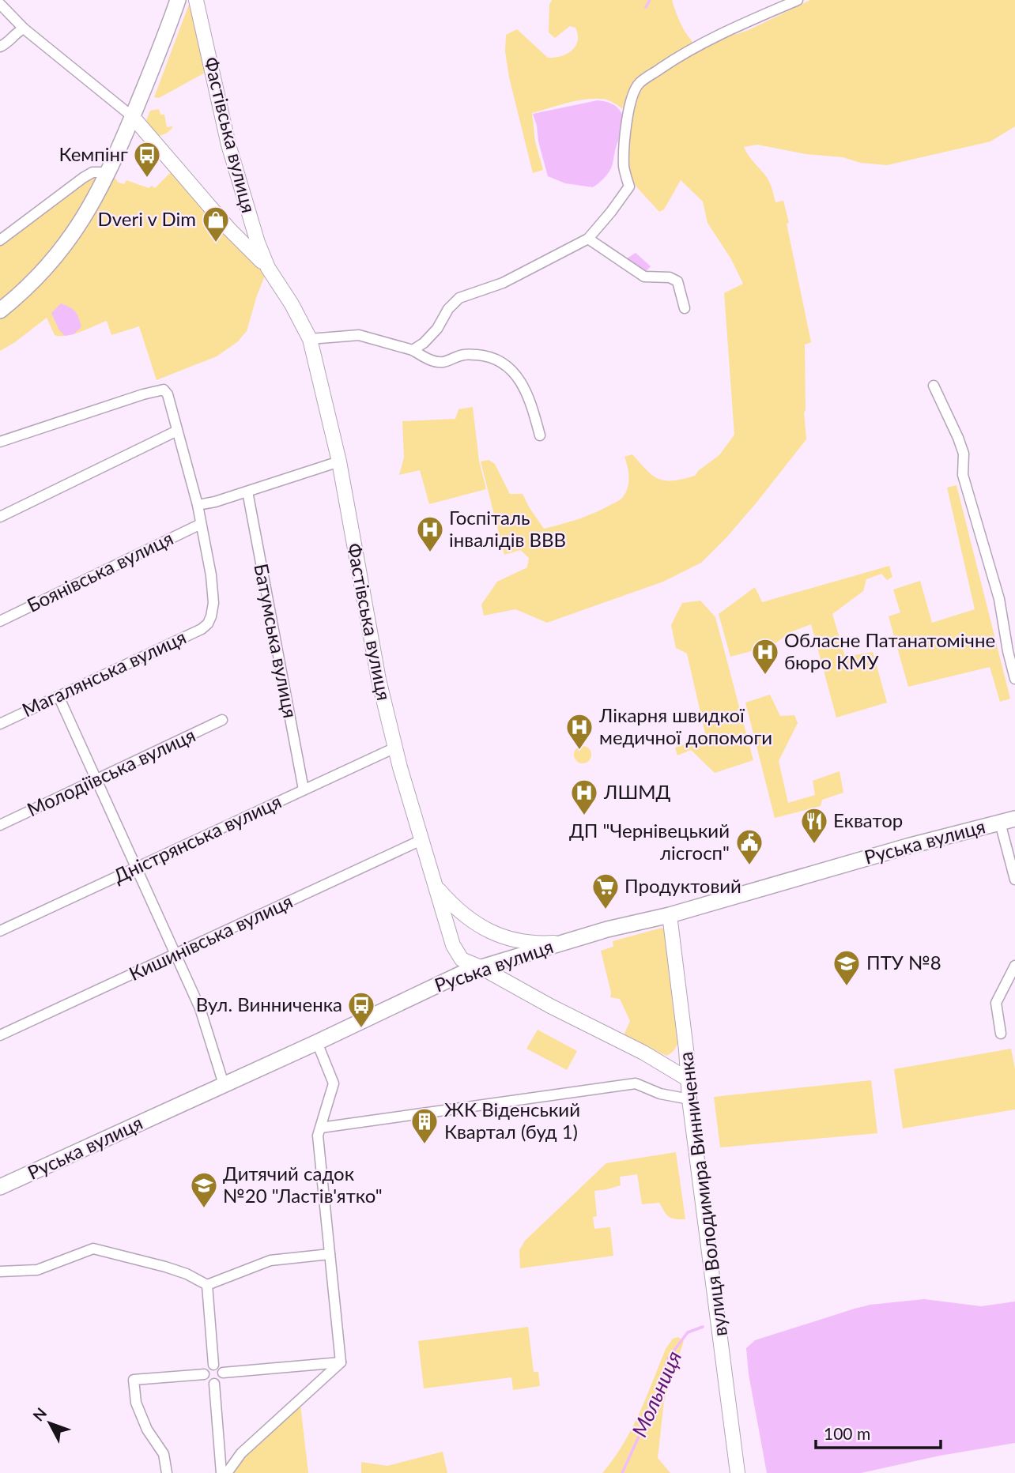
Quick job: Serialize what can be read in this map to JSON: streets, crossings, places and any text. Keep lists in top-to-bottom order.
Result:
{
  "streets": {
    "main road": ["Фастівська вулиця", "Руська вулиця", "вулиця Володимира Винниченка"],
    "street": [
      "Боянівська вулиця",
      "Батумська вулиця",
      "Магалянська вулиця",
      "Молодіївська вулиця",
      "Дністрянська вулиця",
      "Кишинівська вулиця"
    ]
  },
  "crossings": [
    ["Фастівська вулиця", "Дністрянська вулиця"],
    ["Фастівська вулиця", "Руська вулиця"],
    ["Фастівська вулиця", "Кишинівська вулиця"],
    ["Фастівська вулиця", "вулиця Володимира Винниченка"],
    ["Боянівська вулиця", "Магалянська вулиця"],
    ["Батумська вулиця", "Дністрянська вулиця"],
    ["Руська вулиця", "вулиця Володимира Винниченка"]
  ],
  "water": ["Мольниця"],
  "places": {
    "bus stop": ["Кемпінг", "Вул. Винниченка"],
    "shop": ["Dveri v Dim"],
    "hospital": [
      "Госпіталь інвалідів ВВВ",
      "Обласне Патанатомічне бюро КМУ",
      "Лікарня швидкої медичної допомоги",
      "ЛШМД"
    ],
    "restaurant": ["Екватор"],
    "public building": ["ДП \"Чернівецький лісгосп\""],
    "supermarket": ["Продуктовий"],
    "school or university": ["ПТУ №8", "Дитячий садок №20 \"Ластів'ятко\""],
    "building": ["ЖК Віденський Квартал (буд 1)"]
  },
  "scale_bar": "100 m",
  "north": "top left"
}
